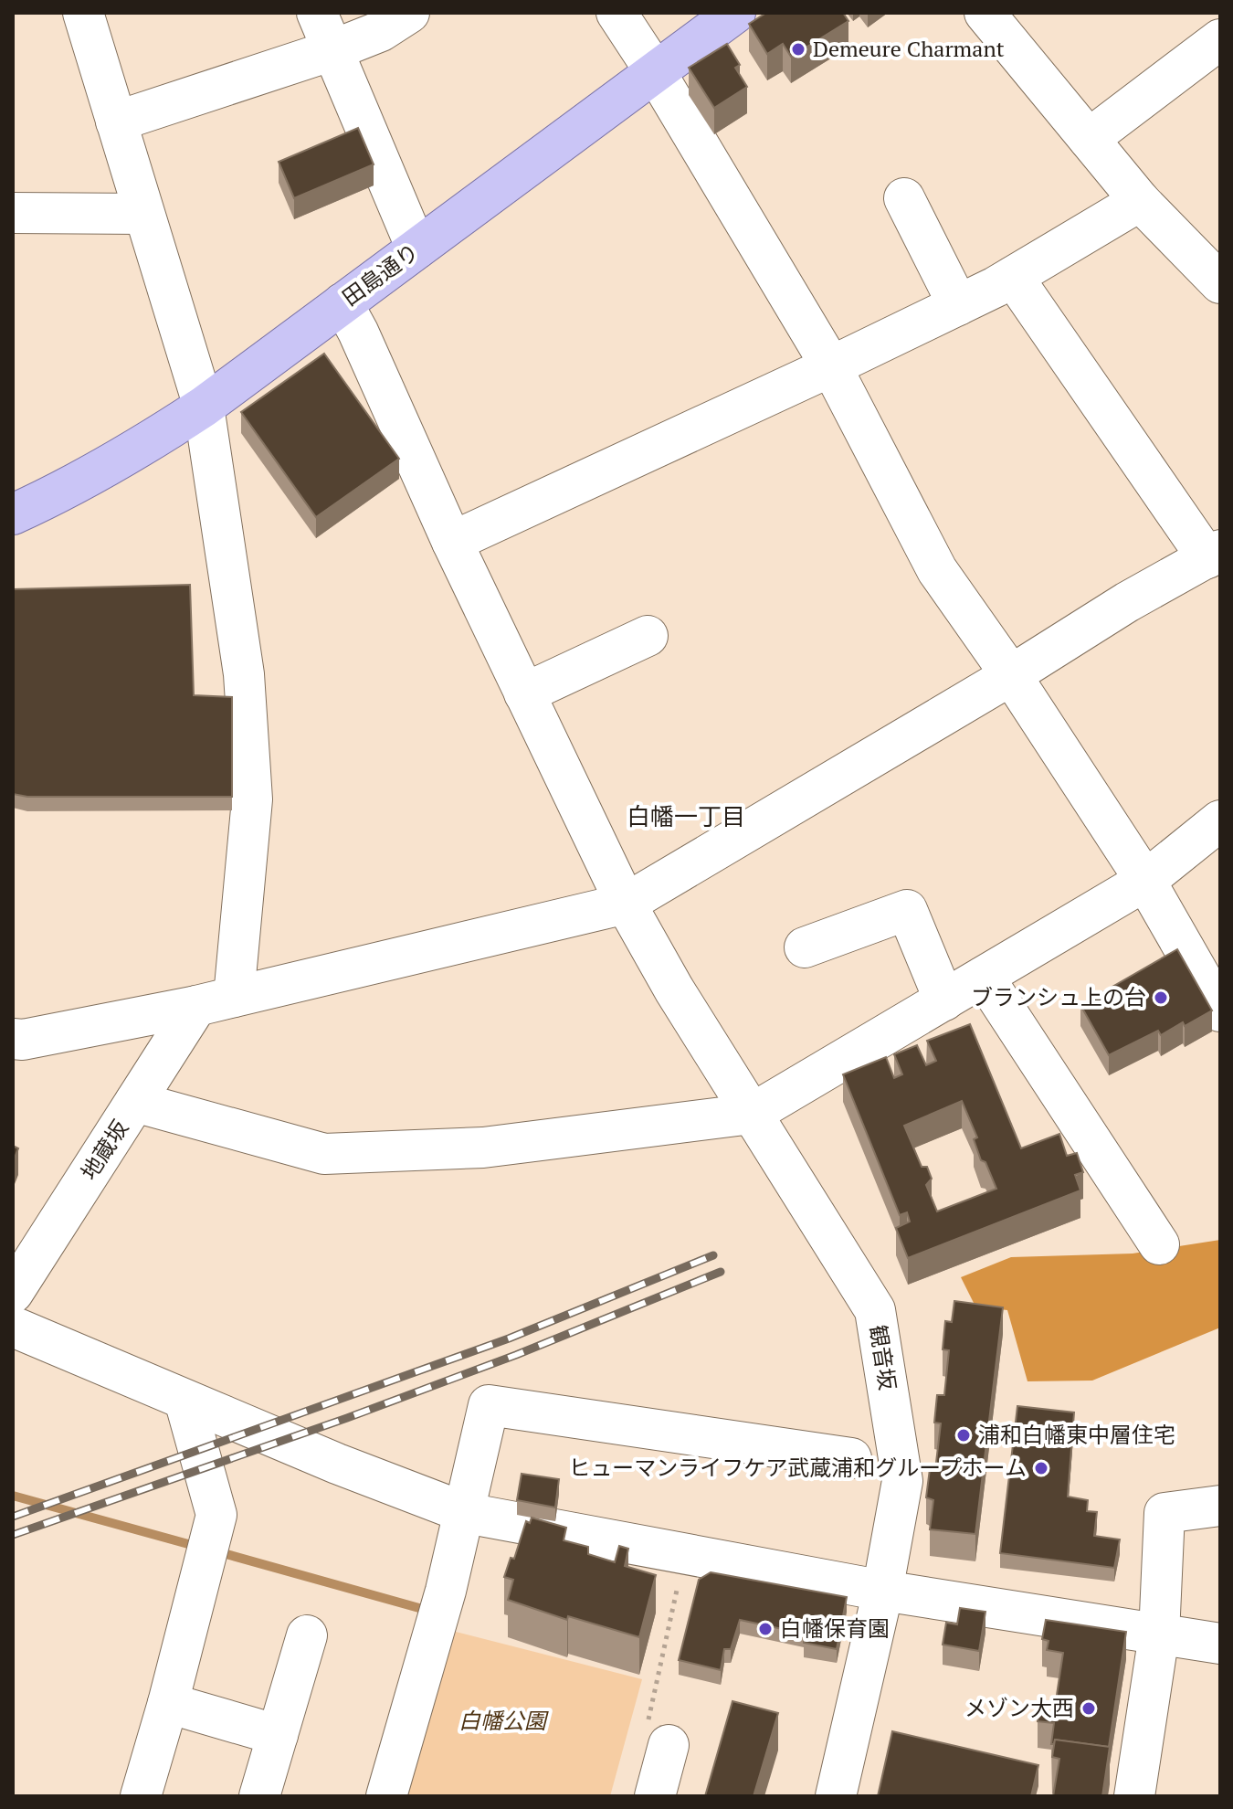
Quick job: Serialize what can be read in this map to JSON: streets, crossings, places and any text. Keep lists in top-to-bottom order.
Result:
{
  "streets": {
    "main road": ["田島通り"],
    "street": ["地蔵坂", "観音坂"]
  },
  "crossings": [
    ["田島通り", "観音坂"]
  ],
  "districts": ["白幡一丁目"],
  "parks": ["白幡公園"],
  "places": [
    "Demeure Charmant",
    "ブランシュ上の台",
    "浦和白幡東中層住宅",
    "ヒューマンライフケア武蔵浦和グループホーム",
    "白幡保育園",
    "メゾン大西"
  ]
}
